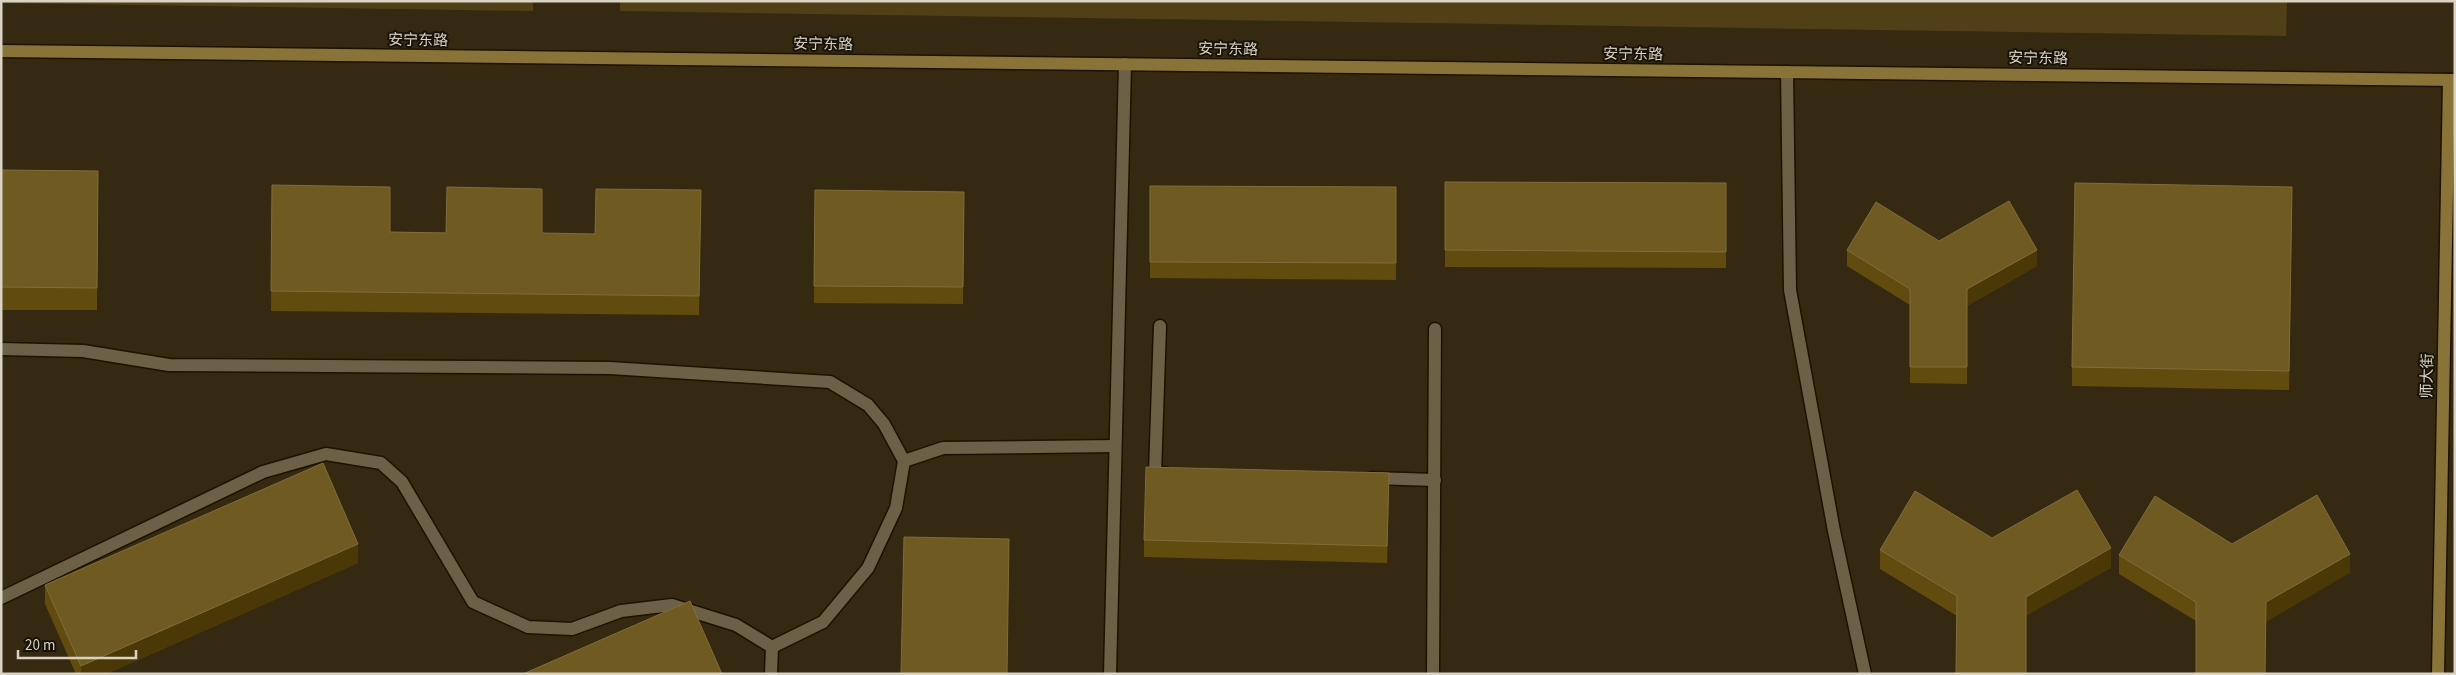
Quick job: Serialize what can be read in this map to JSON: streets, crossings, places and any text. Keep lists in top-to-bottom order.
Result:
{
  "streets": {
    "main road": ["安宁东路", "师大街"]
  },
  "crossings": [
    ["安宁东路", "师大街"]
  ],
  "scale_bar": "20 m"
}
